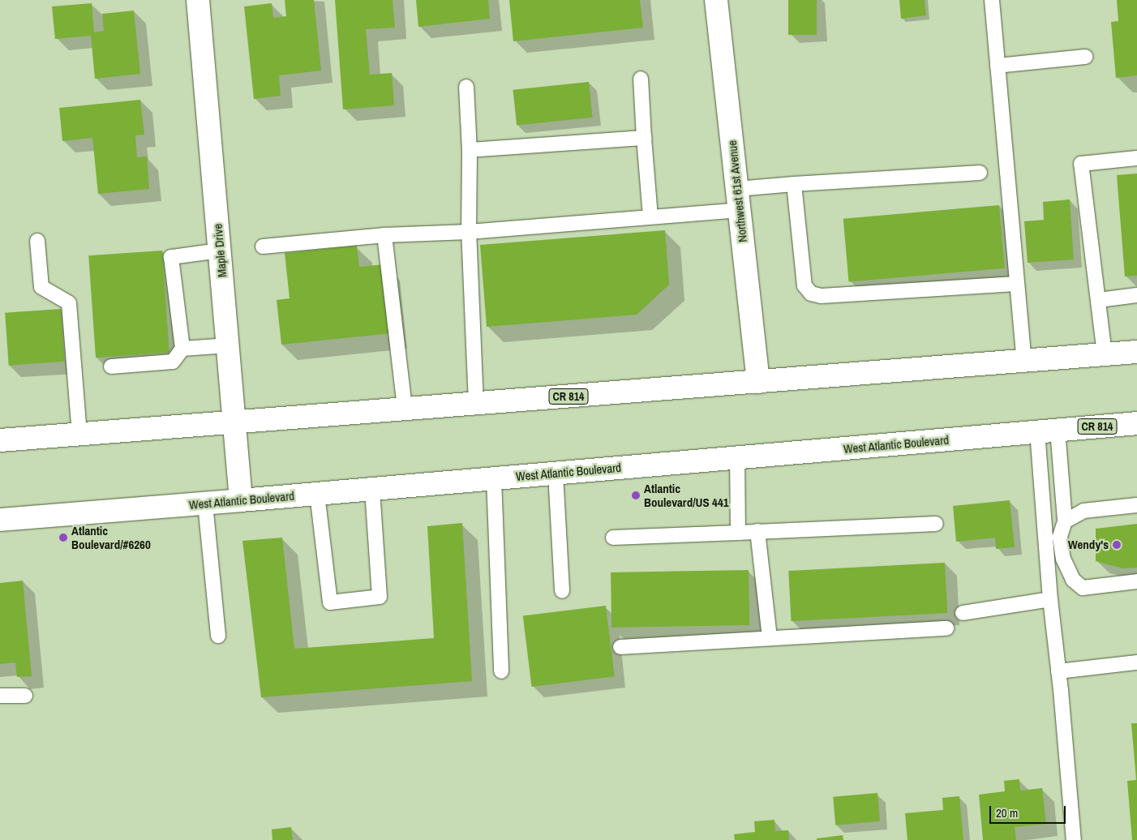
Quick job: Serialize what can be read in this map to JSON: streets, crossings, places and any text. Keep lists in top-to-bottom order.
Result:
{
  "streets": {
    "main road": [
      "Northwest 61st Avenue",
      "Maple Drive",
      "CR 814",
      "West Atlantic Boulevard"
    ]
  },
  "crossings": [
    ["Northwest 61st Avenue", "CR 814"],
    ["Maple Drive", "CR 814"],
    ["Maple Drive", "West Atlantic Boulevard"]
  ],
  "places": ["Atlantic Boulevard/US 441", "Atlantic Boulevard/#6260", "Wendy's"],
  "scale_bar": "20 m"
}
